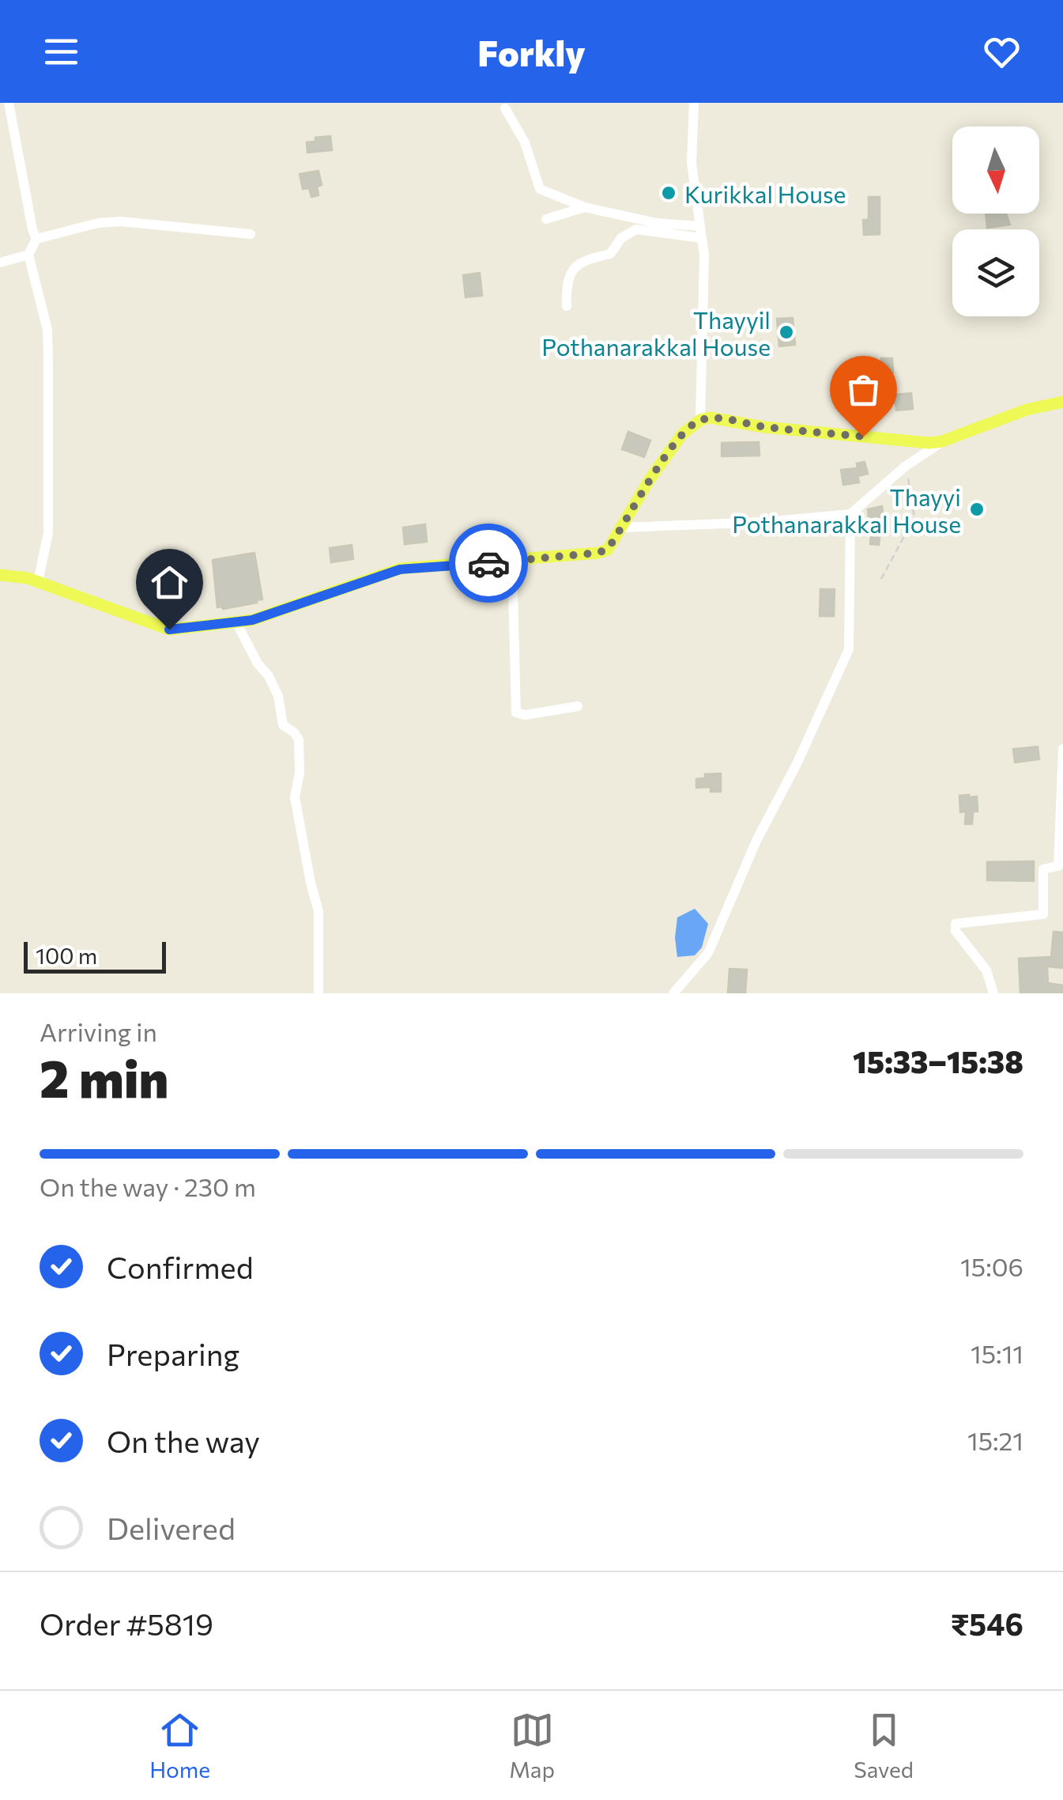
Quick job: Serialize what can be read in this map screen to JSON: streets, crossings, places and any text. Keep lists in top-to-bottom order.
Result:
{
  "places": ["Kurikkal House", "Thayyil Pothanarakkal House", "Thayyi Pothanarakkal House"],
  "scale_bar": "100 m",
  "north": "bottom",
  "page": {
    "header": "Forkly",
    "scale": "100 m",
    "heading": ["2 min", "Arriving in", "15:33–15:38"],
    "panel": ["Order #5819", "₹546"],
    "bar": "On the way · 230 m",
    "list": [
      ["Confirmed", "15:06"],
      ["Preparing", "15:11"],
      ["On the way", "15:21"],
      "Delivered"
    ],
    "tabs": ["Home", "Map", "Saved"]
  }
}
